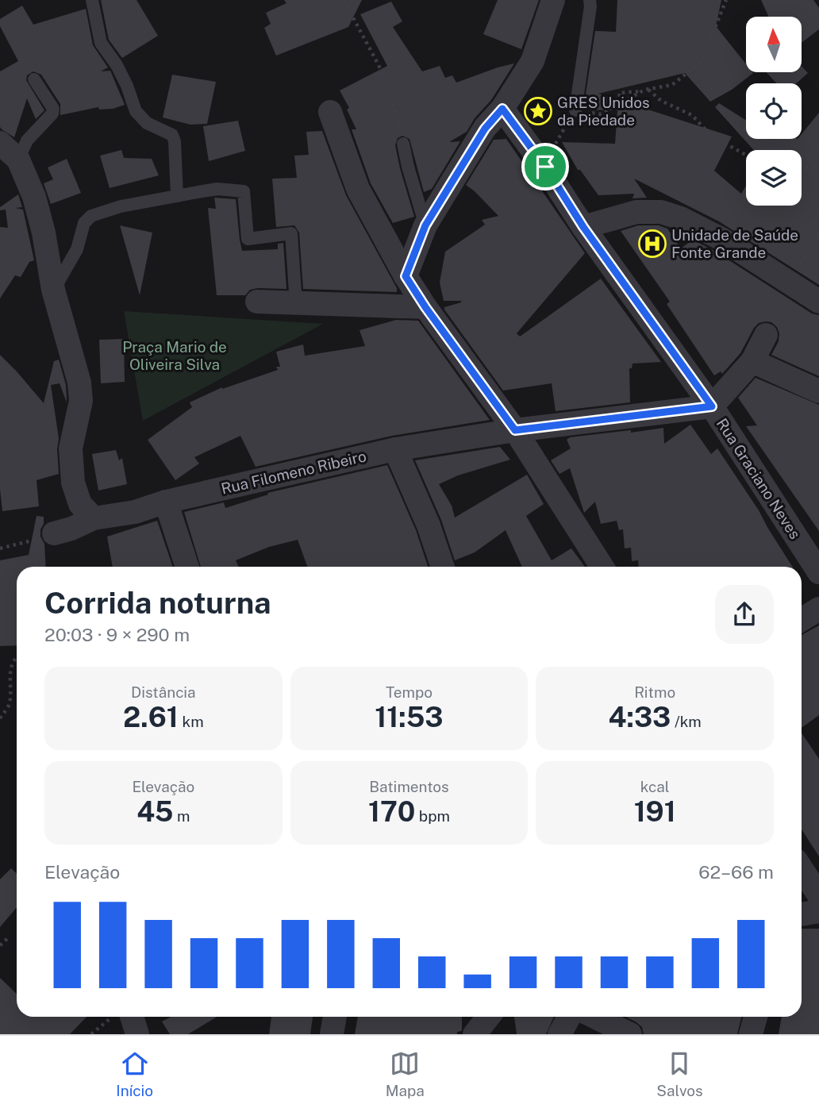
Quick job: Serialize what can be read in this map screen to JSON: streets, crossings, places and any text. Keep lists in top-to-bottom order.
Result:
{
  "streets": {
    "street": ["Rua Filomeno Ribeiro", "Rua Graciano Neves"]
  },
  "crossings": [
    ["Rua Filomeno Ribeiro", "Rua Graciano Neves"]
  ],
  "parks": ["Praça Mario de Oliveira Silva"],
  "places": {
    "place": ["GRES Unidos da Piedade"],
    "hospital": ["Unidade de Saúde Fonte Grande"]
  },
  "north": "top",
  "page": {
    "heading": ["Corrida noturna", "20:03 · 9 × 290 m"],
    "stats": [
      ["Distância", "2.61 km"],
      ["Tempo", "11:53"],
      ["Ritmo", "4:33 /km"],
      ["Elevação", "45 m"],
      ["Batimentos", "170 bpm"],
      ["kcal", "191"]
    ],
    "chart": ["Elevação", "62–66 m"],
    "tabs": ["Início", "Mapa", "Salvos"]
  }
}
